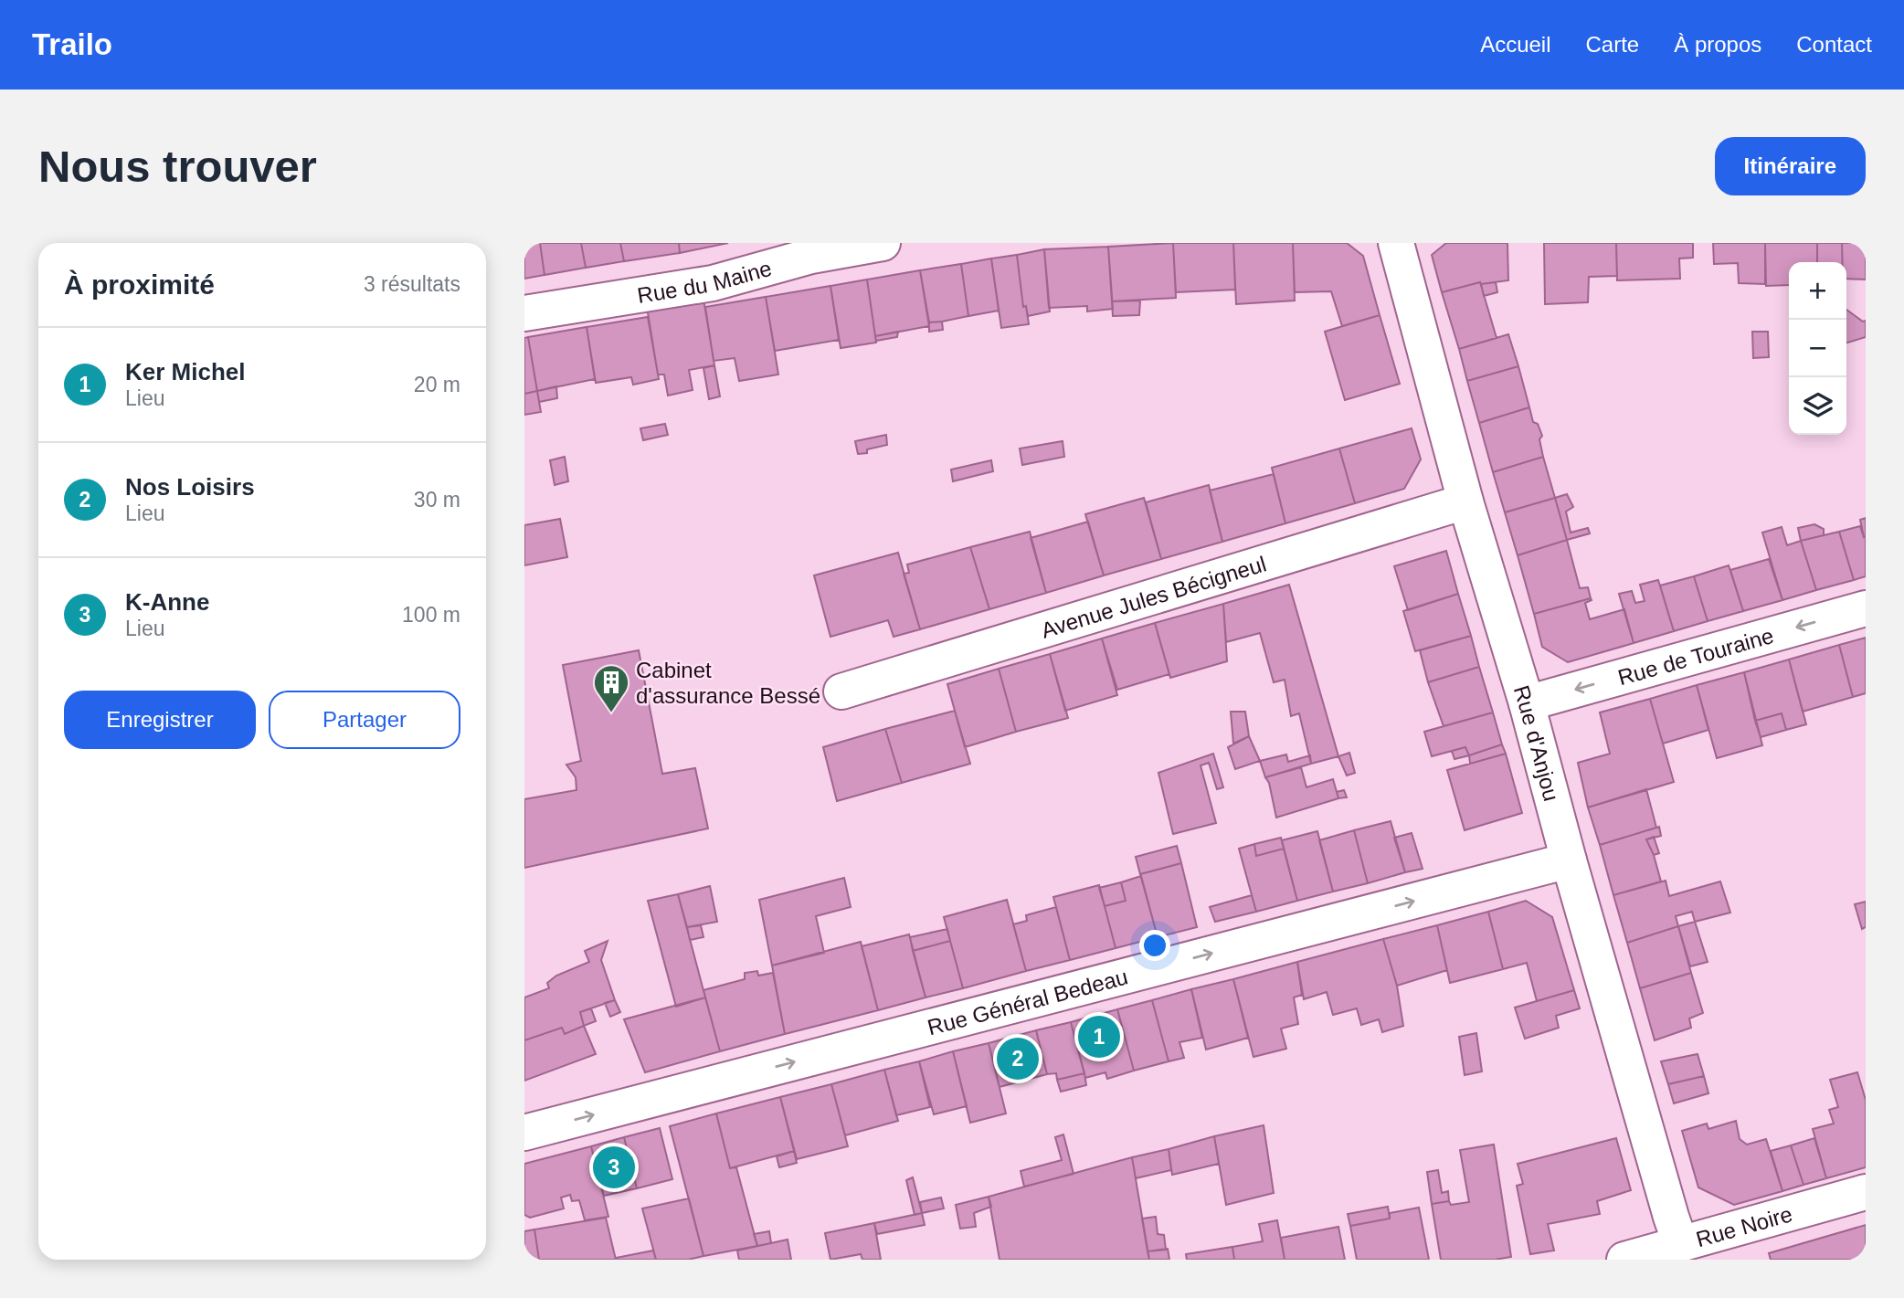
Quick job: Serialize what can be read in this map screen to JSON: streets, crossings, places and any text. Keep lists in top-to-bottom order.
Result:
{
  "streets": {
    "street": [
      "Rue du Maine",
      "Avenue Jules Bécigneul",
      "Rue de Touraine",
      "Rue d'Anjou",
      "Rue Général Bedeau",
      "Rue Noire"
    ]
  },
  "crossings": [
    ["Avenue Jules Bécigneul", "Rue d'Anjou"],
    ["Rue de Touraine", "Rue d'Anjou"],
    ["Rue d'Anjou", "Rue Général Bedeau"],
    ["Rue d'Anjou", "Rue Noire"]
  ],
  "one_way": ["Rue de Touraine", "Rue Général Bedeau"],
  "places": {
    "building": ["Cabinet d'assurance Bessé"]
  },
  "page": {
    "header": "Trailo",
    "nav": [
      "Accueil",
      "Carte",
      "À propos",
      "Contact"
    ],
    "buttons": [
      "Itinéraire",
      ["Enregistrer", "Partager"]
    ],
    "title": "Nous trouver",
    "heading": ["À proximité", "3 résultats"],
    "map_buttons": ["+", "−"],
    "list": [
      {
        "mark": "1",
        "name": "Ker Michel",
        "note": "Lieu",
        "value": "20 m"
      },
      {
        "mark": "2",
        "name": "Nos Loisirs",
        "note": "Lieu",
        "value": "30 m"
      },
      {
        "mark": "3",
        "name": "K-Anne",
        "note": "Lieu",
        "value": "100 m"
      }
    ],
    "pins": ["1", "2", "3"]
  }
}
